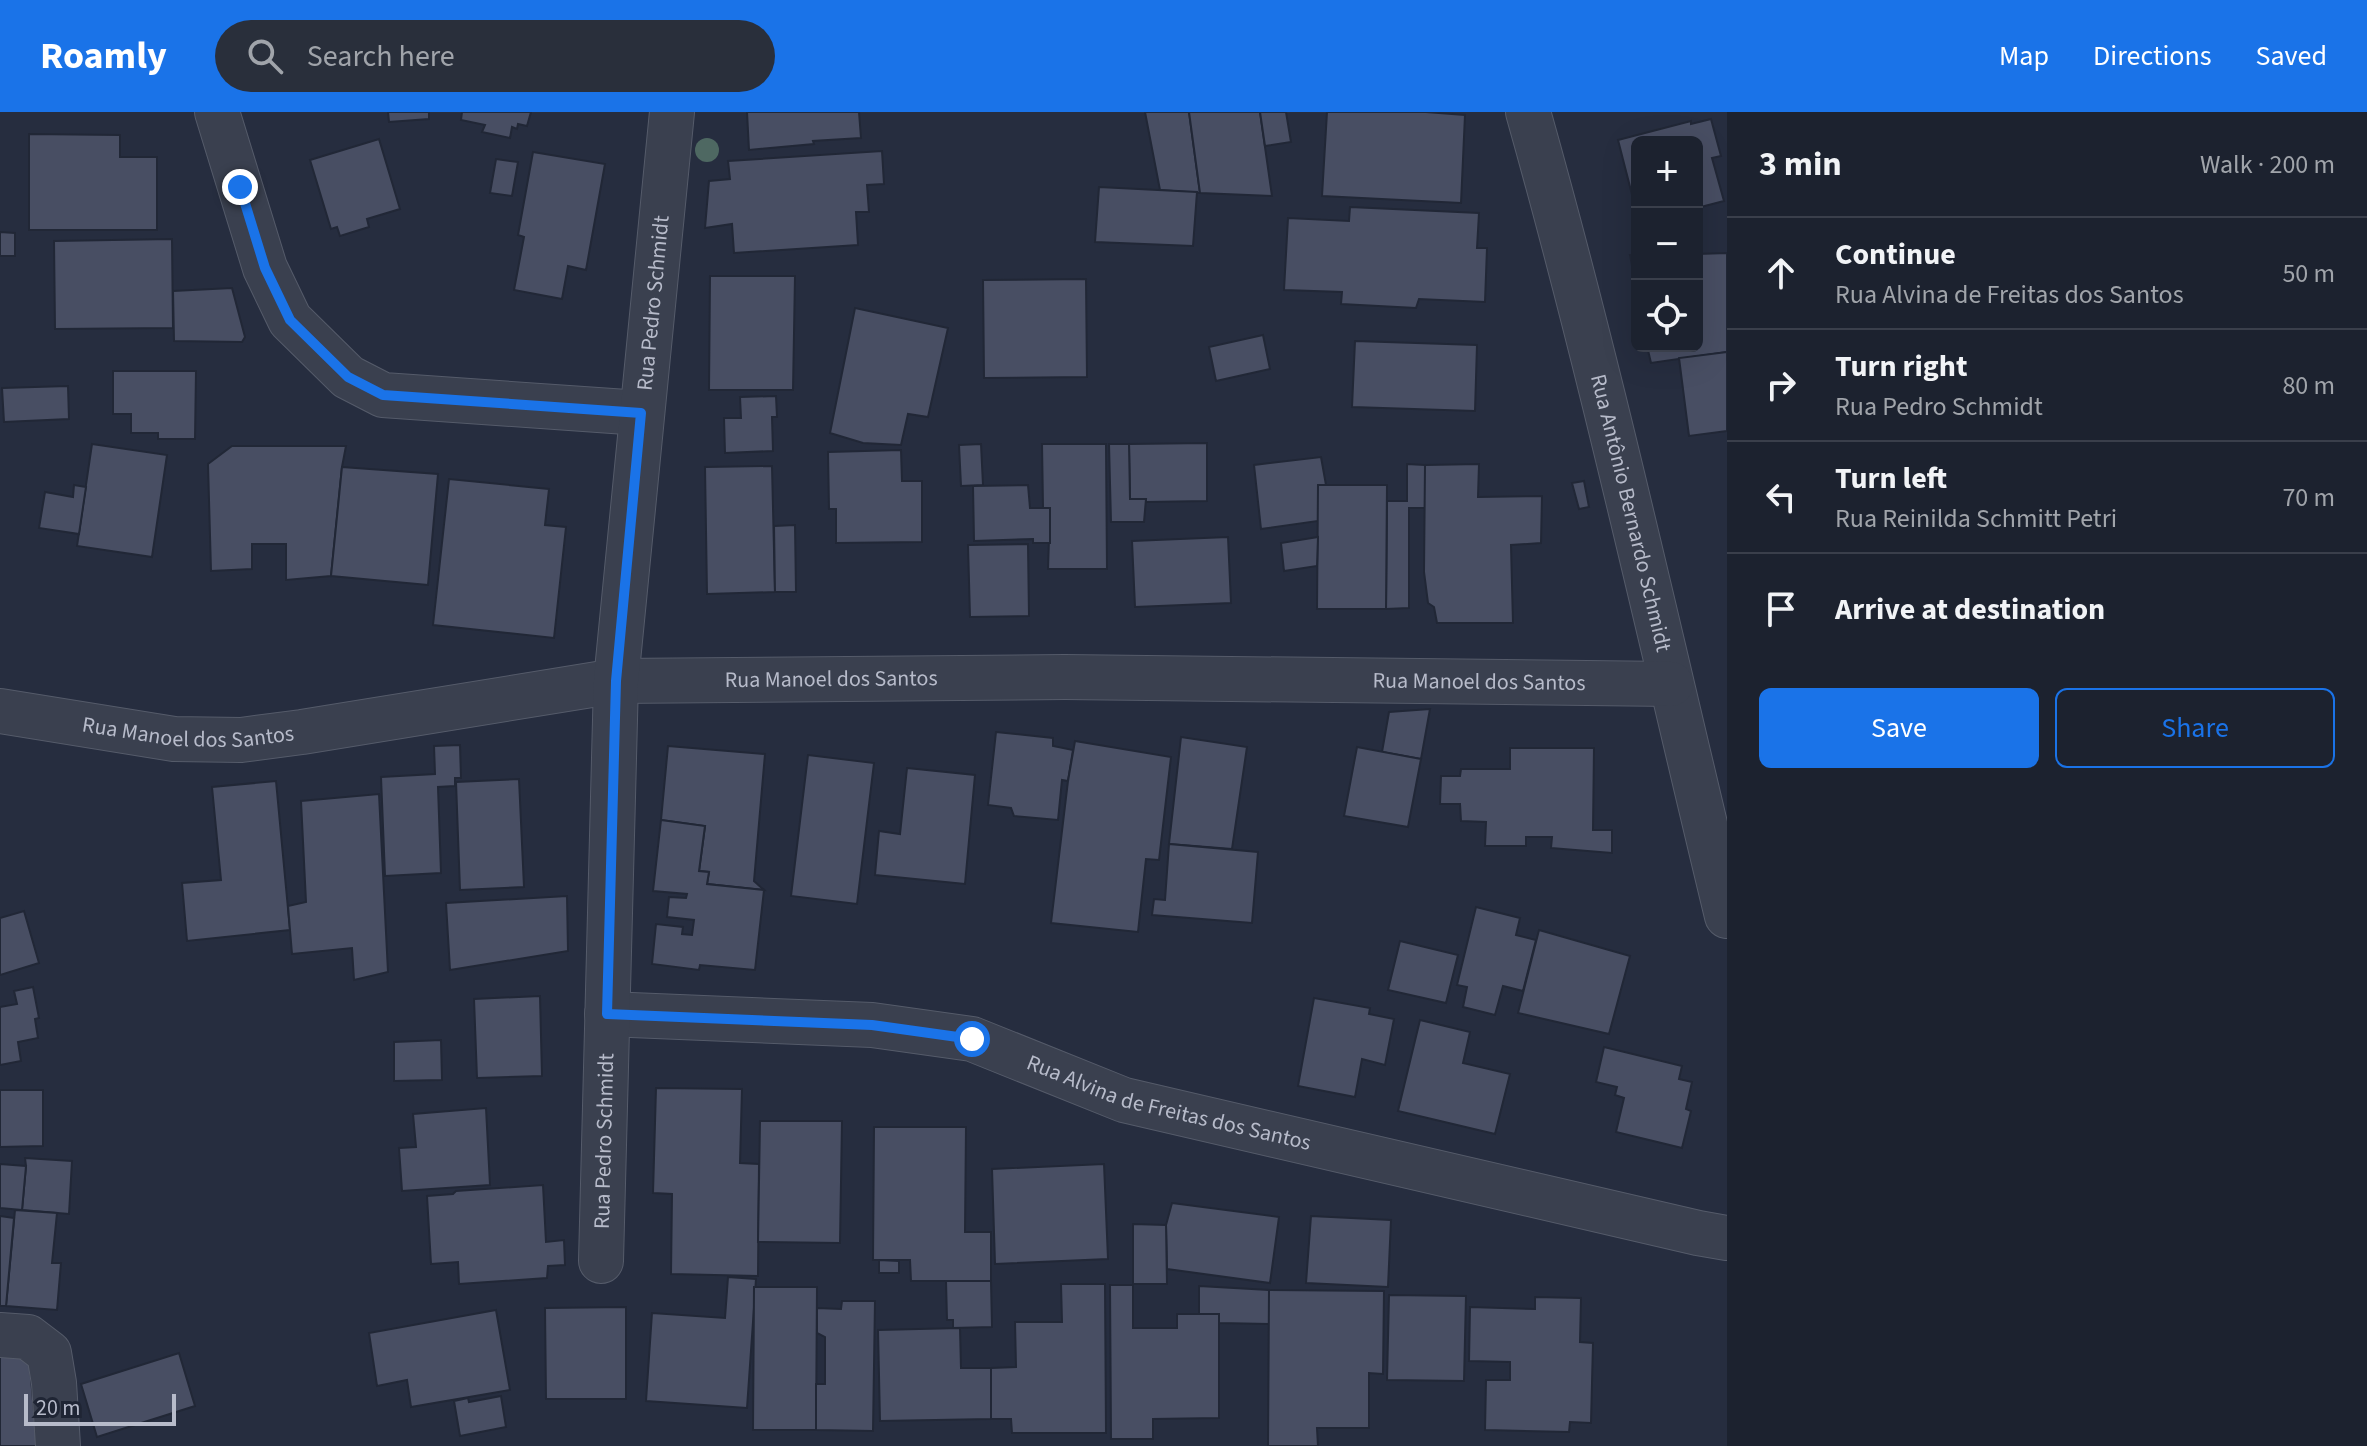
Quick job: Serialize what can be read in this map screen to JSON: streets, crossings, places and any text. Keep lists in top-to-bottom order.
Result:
{
  "streets": {
    "street": [
      "Rua Pedro Schmidt",
      "Rua Antônio Bernardo Schmidt",
      "Rua Manoel dos Santos",
      "Rua Alvina de Freitas dos Santos"
    ]
  },
  "crossings": [
    ["Rua Pedro Schmidt", "Rua Manoel dos Santos"],
    ["Rua Pedro Schmidt", "Rua Alvina de Freitas dos Santos"],
    ["Rua Antônio Bernardo Schmidt", "Rua Manoel dos Santos"]
  ],
  "scale_bar": "20 m",
  "page": {
    "header": "Roamly",
    "search": "Search here",
    "nav": ["Map", "Directions", "Saved"],
    "heading": ["3 min", "Walk · 200 m"],
    "map_buttons": ["+", "−"],
    "list": [
      ["Continue", "Rua Alvina de Freitas dos Santos", "50 m"],
      ["Turn right", "Rua Pedro Schmidt", "80 m"],
      ["Turn left", "Rua Reinilda Schmitt Petri", "70 m"],
      "Arrive at destination"
    ],
    "buttons": ["Save", "Share"],
    "scale": "20 m"
  }
}
